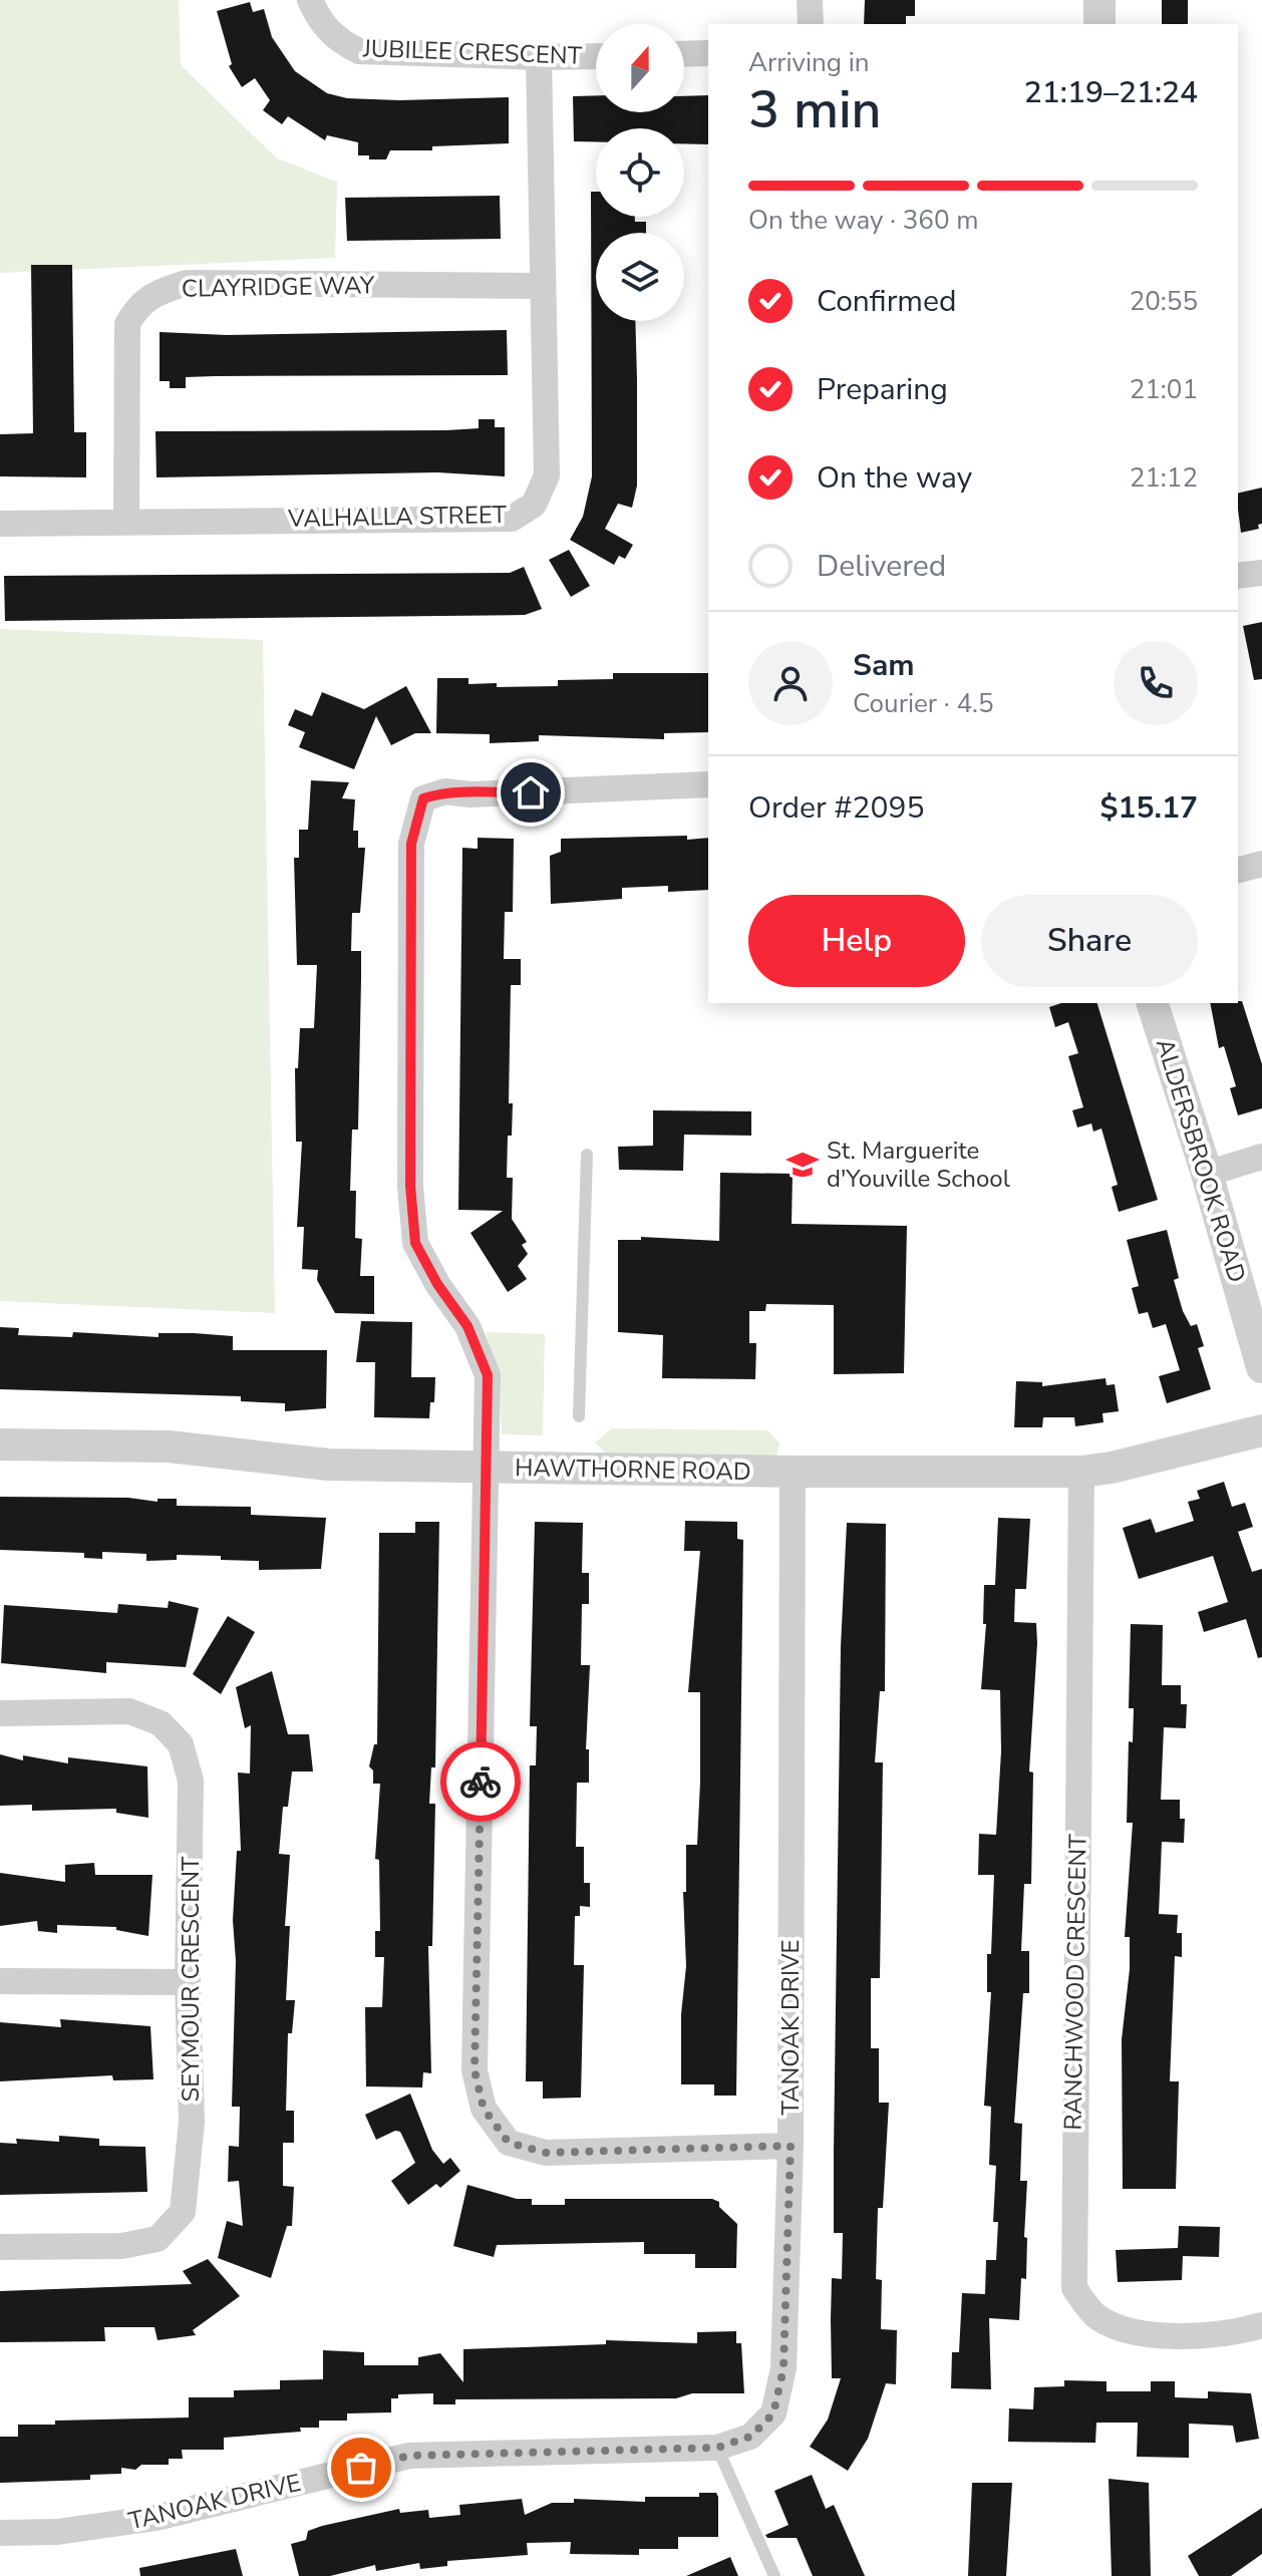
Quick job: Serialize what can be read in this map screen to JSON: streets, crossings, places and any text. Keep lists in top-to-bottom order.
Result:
{
  "streets": {
    "street": [
      "JUBILEE CRESCENT",
      "CLAYRIDGE WAY",
      "VALHALLA STREET",
      "ALDERSBROOK ROAD",
      "HAWTHORNE ROAD",
      "SEYMOUR CRESCENT",
      "RANCHWOOD CRESCENT",
      "TANOAK DRIVE"
    ]
  },
  "crossings": [
    ["JUBILEE CRESCENT", "VALHALLA STREET"],
    ["CLAYRIDGE WAY", "VALHALLA STREET"],
    ["HAWTHORNE ROAD", "RANCHWOOD CRESCENT"],
    ["HAWTHORNE ROAD", "TANOAK DRIVE"]
  ],
  "places": {
    "school or university": ["St. Marguerite d'Youville School"]
  },
  "north": "top",
  "page": {
    "heading": ["3 min", "Arriving in", "21:19–21:24"],
    "panel": [
      "Sam",
      "Courier · 4.5",
      "Order #2095",
      "$15.17"
    ],
    "bar": "On the way · 360 m",
    "list": [
      ["Confirmed", "20:55"],
      ["Preparing", "21:01"],
      ["On the way", "21:12"],
      "Delivered"
    ],
    "buttons": ["Help", "Share"]
  }
}
